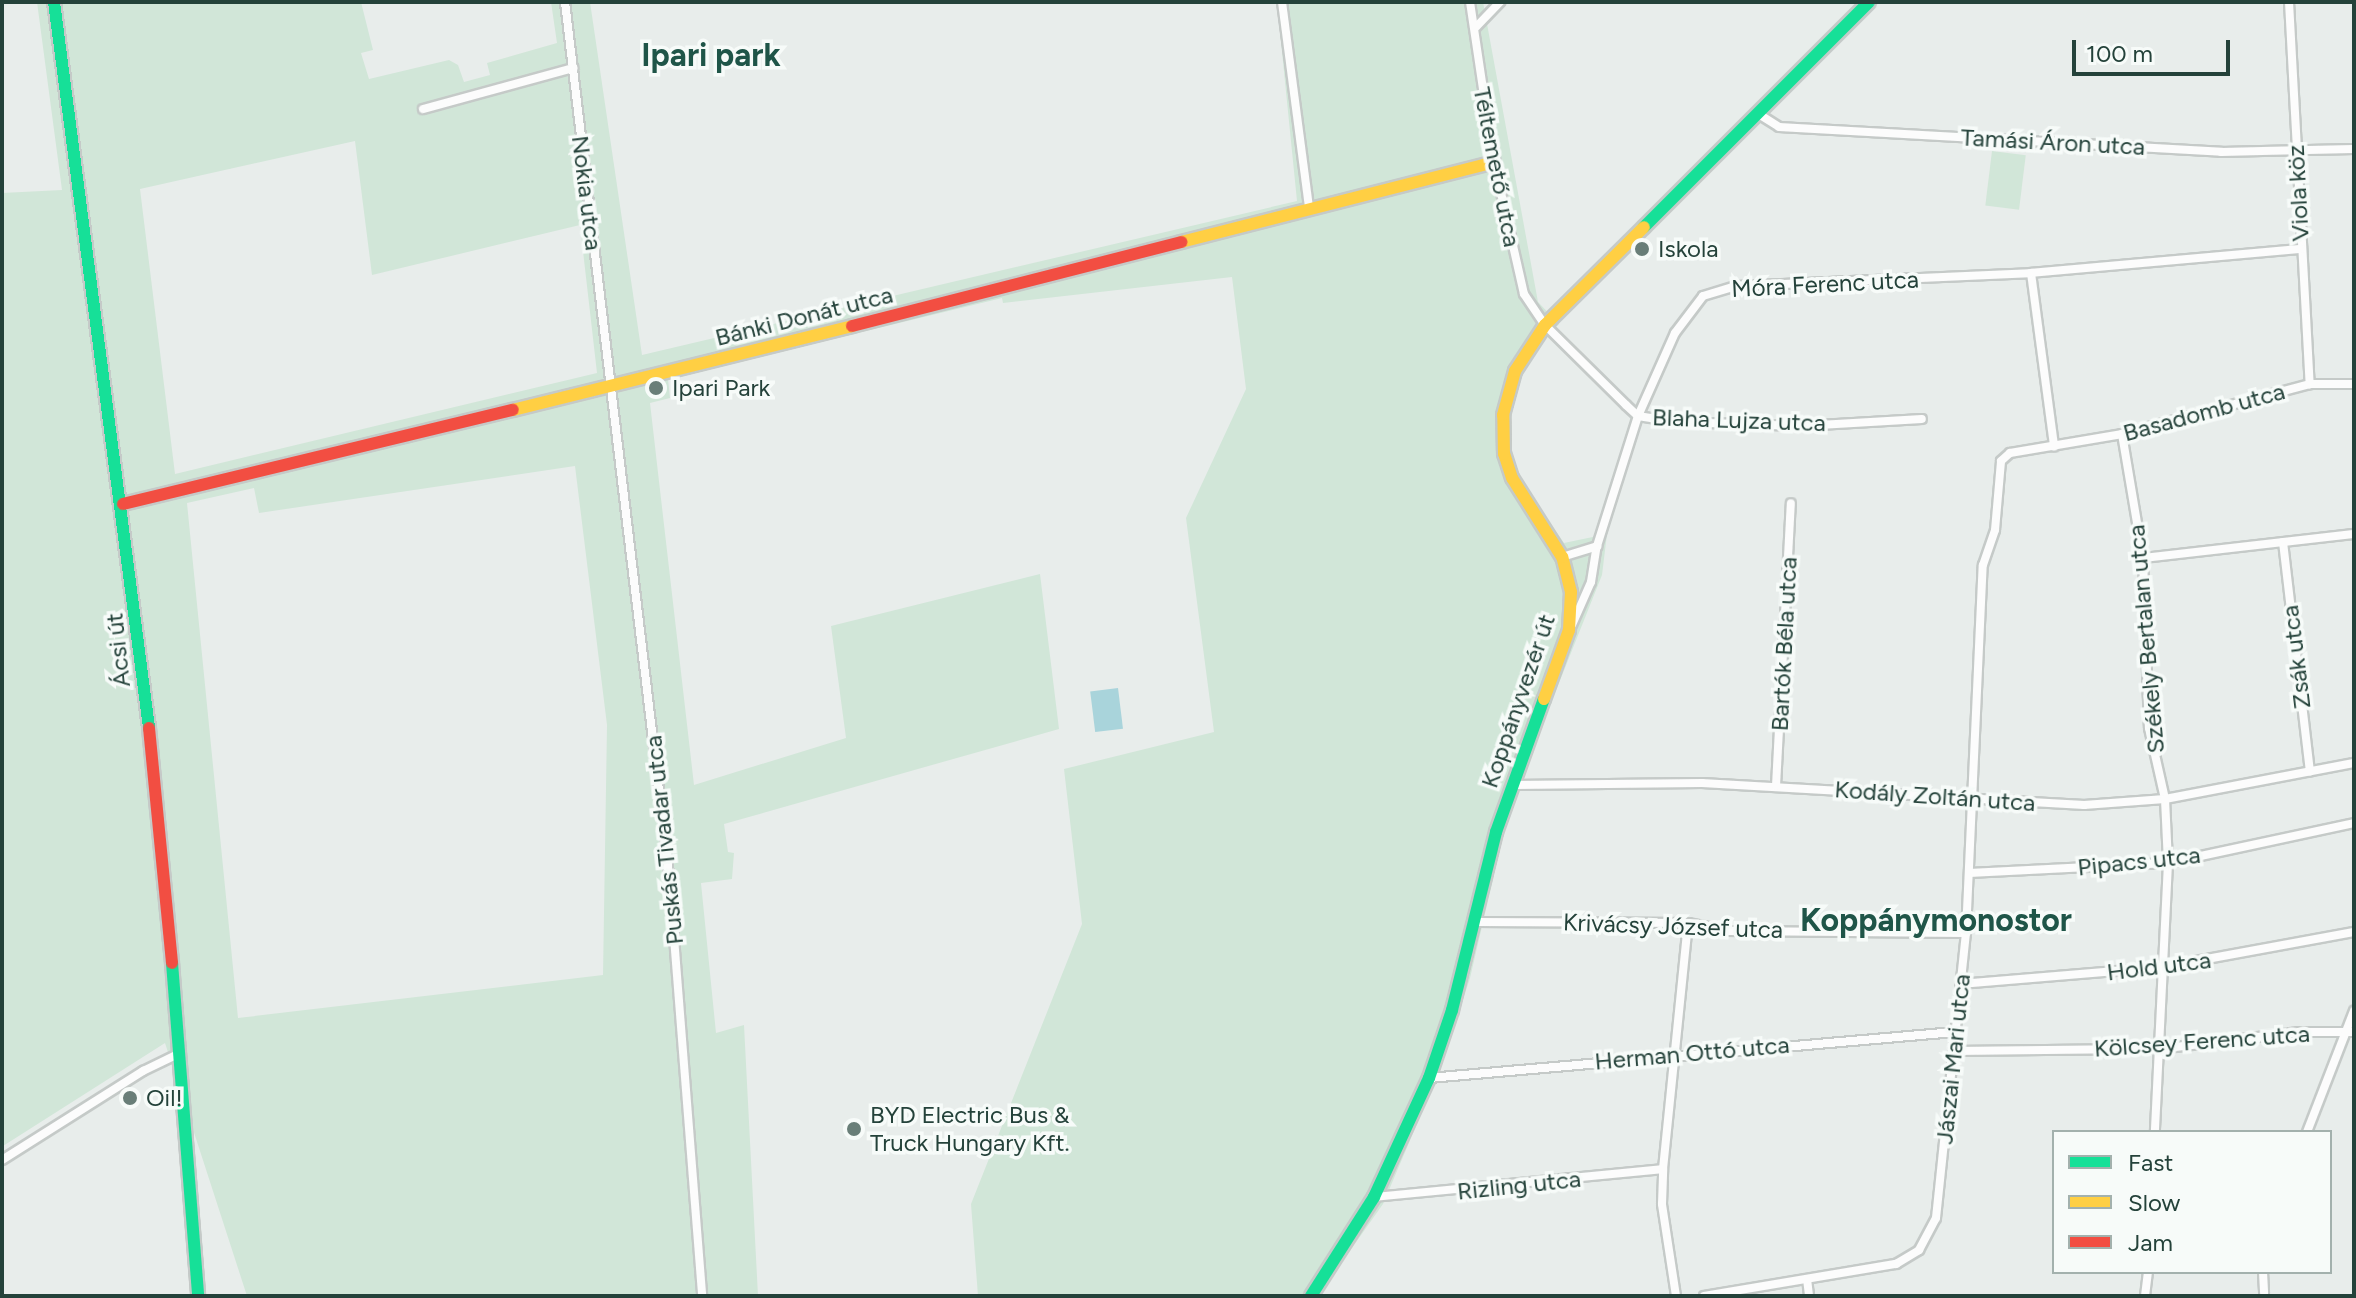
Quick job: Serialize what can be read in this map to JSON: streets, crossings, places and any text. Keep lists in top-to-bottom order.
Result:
{
  "streets": {
    "street": [
      "Tamási Áron utca",
      "Téltemető utca",
      "Nokia utca",
      "Viola köz",
      "Móra Ferenc utca",
      "Bánki Donát utca",
      "Basadomb utca",
      "Blaha Lujza utca",
      "Székely Bertalan utca",
      "Bartók Béla utca",
      "Ácsi út",
      "Zsák utca",
      "Koppányvezér út",
      "Kodály Zoltán utca",
      "Puskás Tivadar utca",
      "Pipacs utca",
      "Krivácsy József utca",
      "Hold utca",
      "Kölcsey Ferenc utca",
      "Herman Ottó utca",
      "Jászai Mari utca",
      "Rizling utca"
    ]
  },
  "crossings": [
    ["Tamási Áron utca", "Viola köz"],
    ["Tamási Áron utca", "Koppányvezér út"],
    ["Téltemető utca", "Bánki Donát utca"],
    ["Téltemető utca", "Blaha Lujza utca"],
    ["Téltemető utca", "Koppányvezér út"],
    ["Nokia utca", "Bánki Donát utca"],
    ["Nokia utca", "Puskás Tivadar utca"],
    ["Viola köz", "Móra Ferenc utca"],
    ["Viola köz", "Basadomb utca"],
    ["Móra Ferenc utca", "Blaha Lujza utca"],
    ["Móra Ferenc utca", "Koppányvezér út"],
    ["Bánki Donát utca", "Ácsi út"],
    ["Bánki Donát utca", "Puskás Tivadar utca"],
    ["Basadomb utca", "Székely Bertalan utca"],
    ["Basadomb utca", "Jászai Mari utca"],
    ["Blaha Lujza utca", "Koppányvezér út"],
    ["Székely Bertalan utca", "Kodály Zoltán utca"],
    ["Székely Bertalan utca", "Pipacs utca"],
    ["Székely Bertalan utca", "Hold utca"],
    ["Székely Bertalan utca", "Kölcsey Ferenc utca"],
    ["Bartók Béla utca", "Kodály Zoltán utca"],
    ["Zsák utca", "Kodály Zoltán utca"],
    ["Koppányvezér út", "Kodály Zoltán utca"],
    ["Koppányvezér út", "Krivácsy József utca"],
    ["Koppányvezér út", "Herman Ottó utca"],
    ["Koppányvezér út", "Rizling utca"],
    ["Kodály Zoltán utca", "Jászai Mari utca"],
    ["Pipacs utca", "Jászai Mari utca"],
    ["Krivácsy József utca", "Jászai Mari utca"],
    ["Hold utca", "Jászai Mari utca"],
    ["Kölcsey Ferenc utca", "Jászai Mari utca"],
    ["Herman Ottó utca", "Jászai Mari utca"]
  ],
  "districts": ["Ipari park", "Koppánymonostor"],
  "places": [
    "Iskola",
    "Ipari Park",
    "Oil!",
    "BYD Electric Bus & Truck Hungary Kft."
  ],
  "legend": ["Fast", "Slow", "Jam"],
  "scale_bar": "100 m"
}
